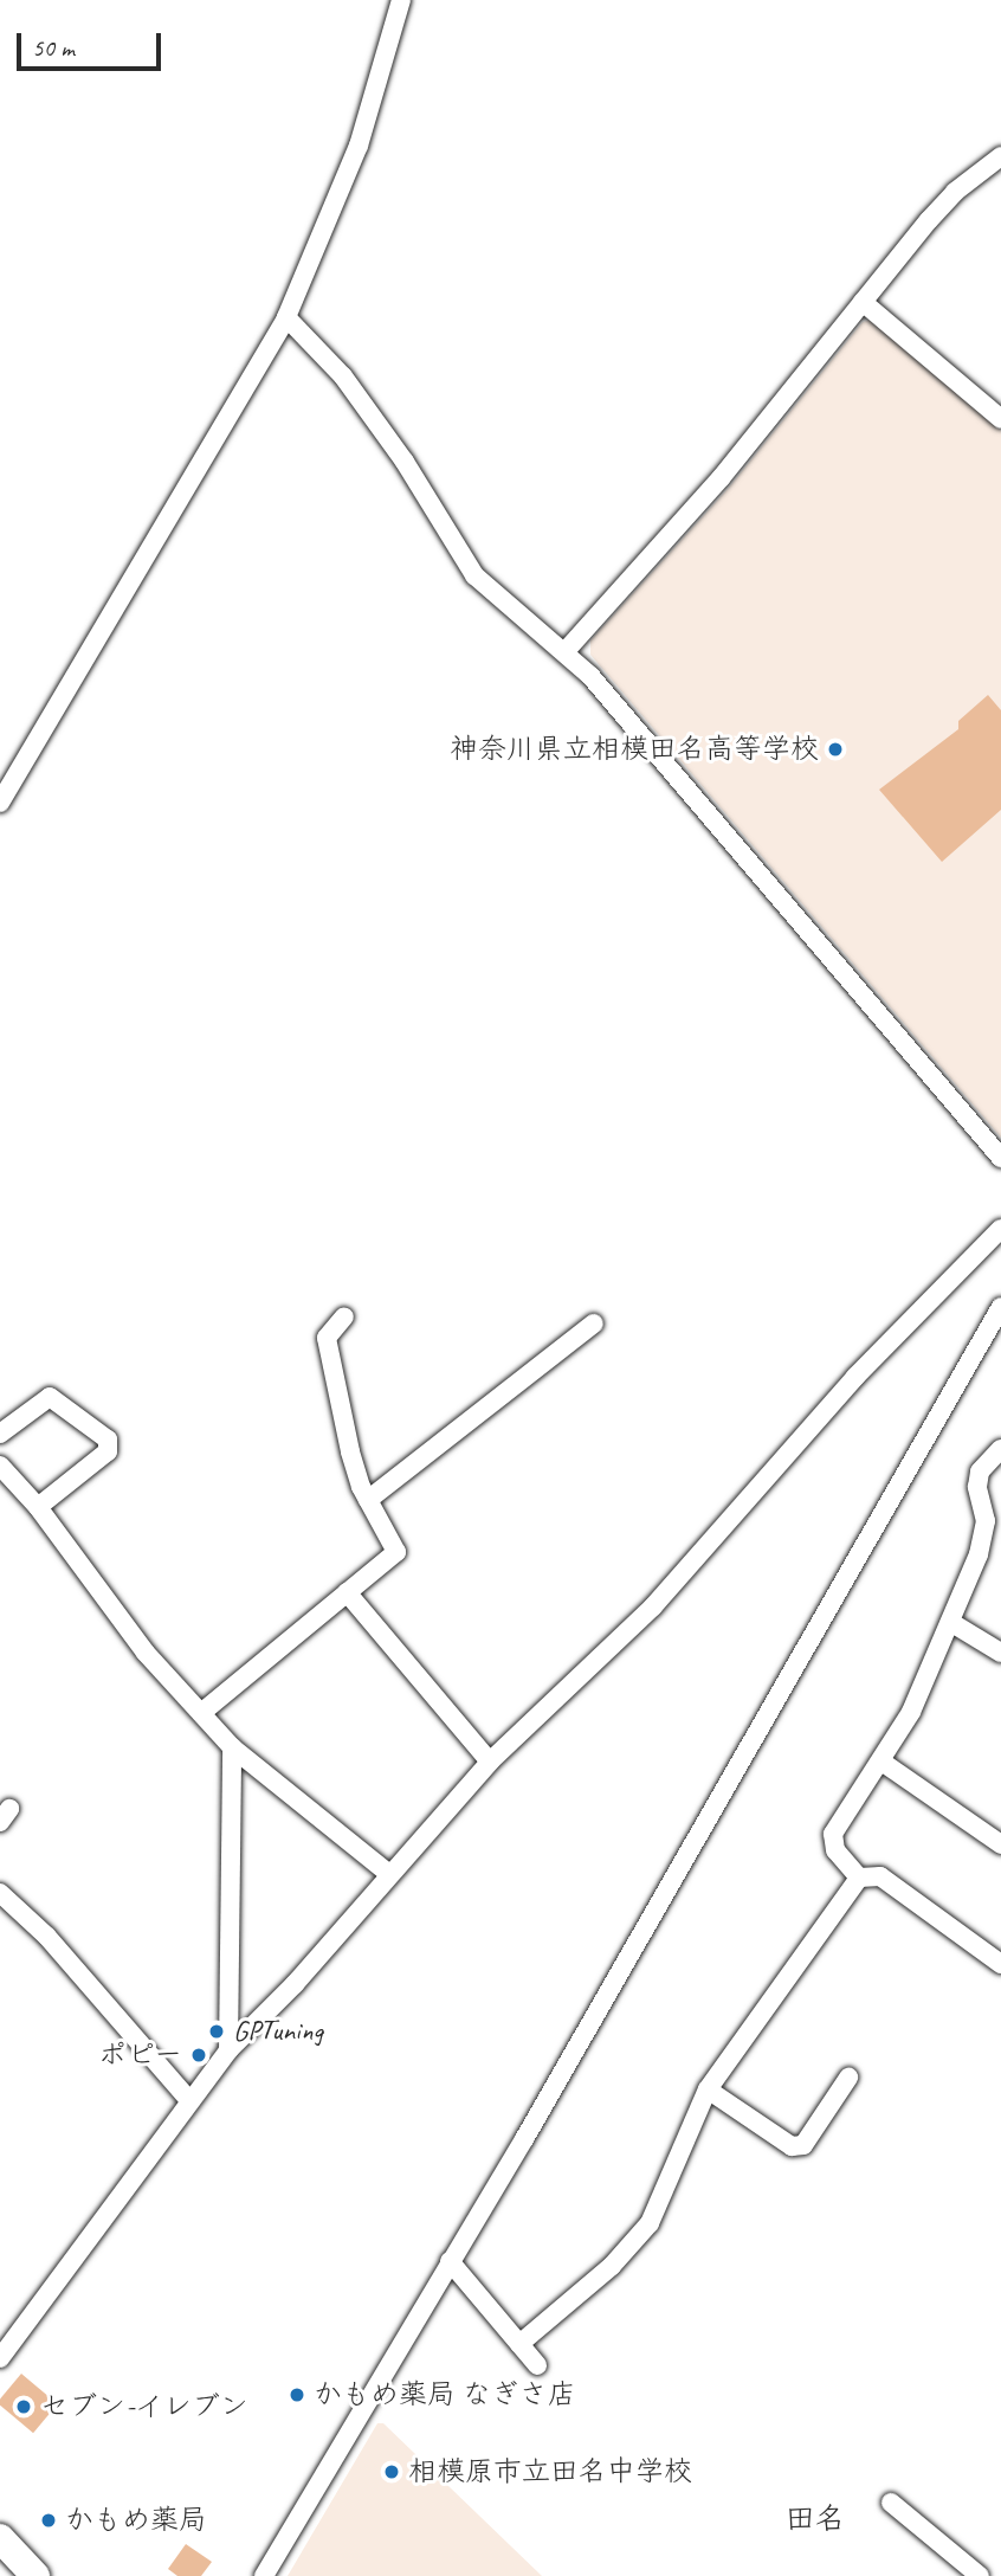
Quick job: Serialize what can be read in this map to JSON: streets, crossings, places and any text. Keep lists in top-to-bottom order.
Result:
{
  "districts": ["田名"],
  "places": [
    "神奈川県立相模田名高等学校",
    "GPTuning",
    "ポピー",
    "かもめ薬局 なぎさ店",
    "セブン-イレブン",
    "相模原市立田名中学校",
    "かもめ薬局"
  ],
  "scale_bar": "50 m"
}
